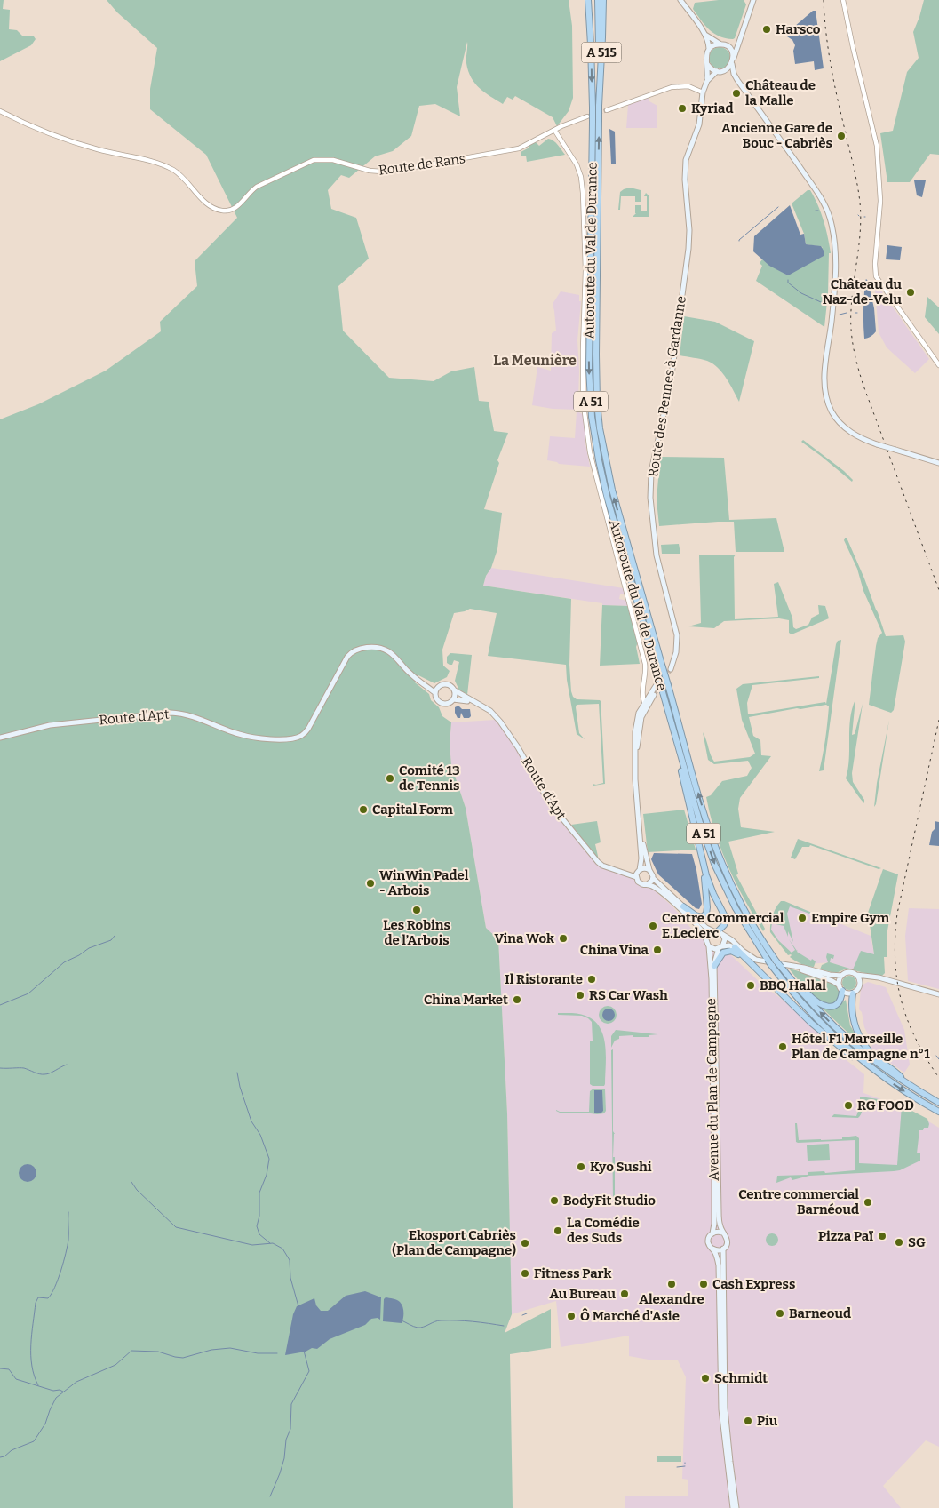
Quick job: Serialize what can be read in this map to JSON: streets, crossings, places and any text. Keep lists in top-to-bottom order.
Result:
{
  "streets": {
    "highway": ["A 515", "Autoroute du Val de Durance", "A 51"],
    "main road": ["Route des Pennes à Gardanne", "Route d'Apt", "Avenue du Plan de Campagne"],
    "street": ["Route de Rans"]
  },
  "crossings": [
    ["A 515", "Autoroute du Val de Durance"]
  ],
  "districts": ["La Meunière"],
  "places": [
    "Harsco",
    "Château de la Malle",
    "Kyriad",
    "Ancienne Gare de Bouc - Cabriès",
    "Château du Naz-de-Velu",
    "Comité 13 de Tennis",
    "Capital Form",
    "WinWin Padel - Arbois",
    "Les Robins de l’Arbois",
    "Empire Gym",
    "Centre Commercial E.Leclerc",
    "Vina Wok",
    "China Vina",
    "Il Ristorante",
    "BBQ Hallal",
    "RS Car Wash",
    "China Market",
    "Hôtel F1 Marseille Plan de Campagne n°1",
    "RG FOOD",
    "Kyo Sushi",
    "BodyFit Studio",
    "Centre commercial Barnéoud",
    "La Comédie des Suds",
    "Pizza Paï",
    "SG",
    "Ekosport Cabriès (Plan de Campagne)",
    "Fitness Park",
    "Alexandre",
    "Cash Express",
    "Au Bureau",
    "Barneoud",
    "Ô Marché d'Asie",
    "Schmidt",
    "Piu"
  ]
}
